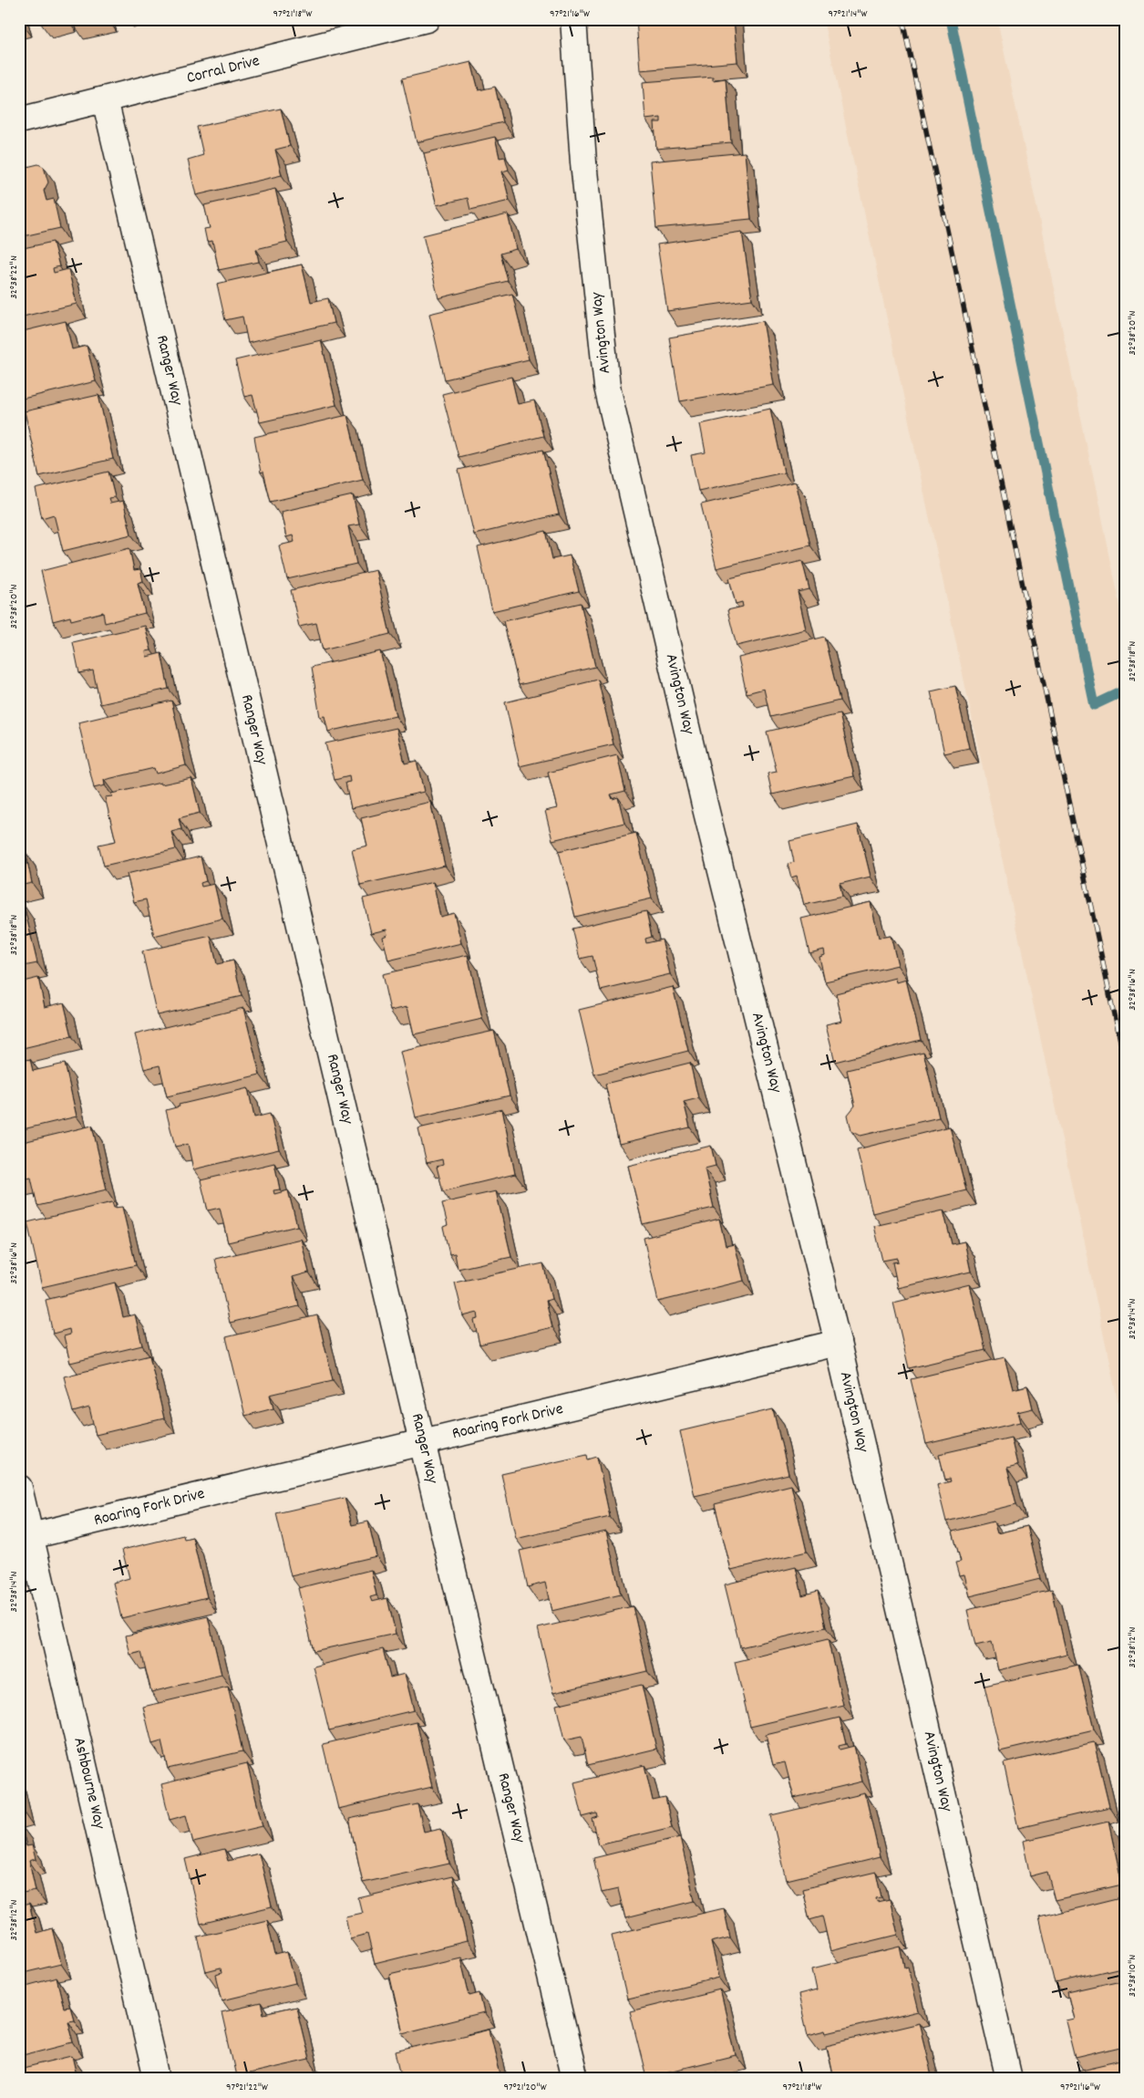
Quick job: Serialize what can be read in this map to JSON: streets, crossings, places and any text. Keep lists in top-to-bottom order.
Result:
{
  "streets": {
    "street": [
      "Corral Drive",
      "Avington Way",
      "Ranger Way",
      "Roaring Fork Drive",
      "Ashbourne Way"
    ]
  },
  "crossings": [
    ["Corral Drive", "Ranger Way"],
    ["Avington Way", "Roaring Fork Drive"],
    ["Ranger Way", "Roaring Fork Drive"],
    ["Roaring Fork Drive", "Ashbourne Way"]
  ],
  "coordinates": [
    "97°21'18\"W",
    "97°21'16\"W",
    "97°21'14\"W",
    "32°38'22\"N",
    "32°38'20\"N",
    "32°38'18\"N",
    "32°38'16\"N",
    "32°38'14\"N",
    "32°38'12\"N",
    "32°38'10\"N",
    "97°21'22\"W",
    "97°21'20\"W"
  ]
}
